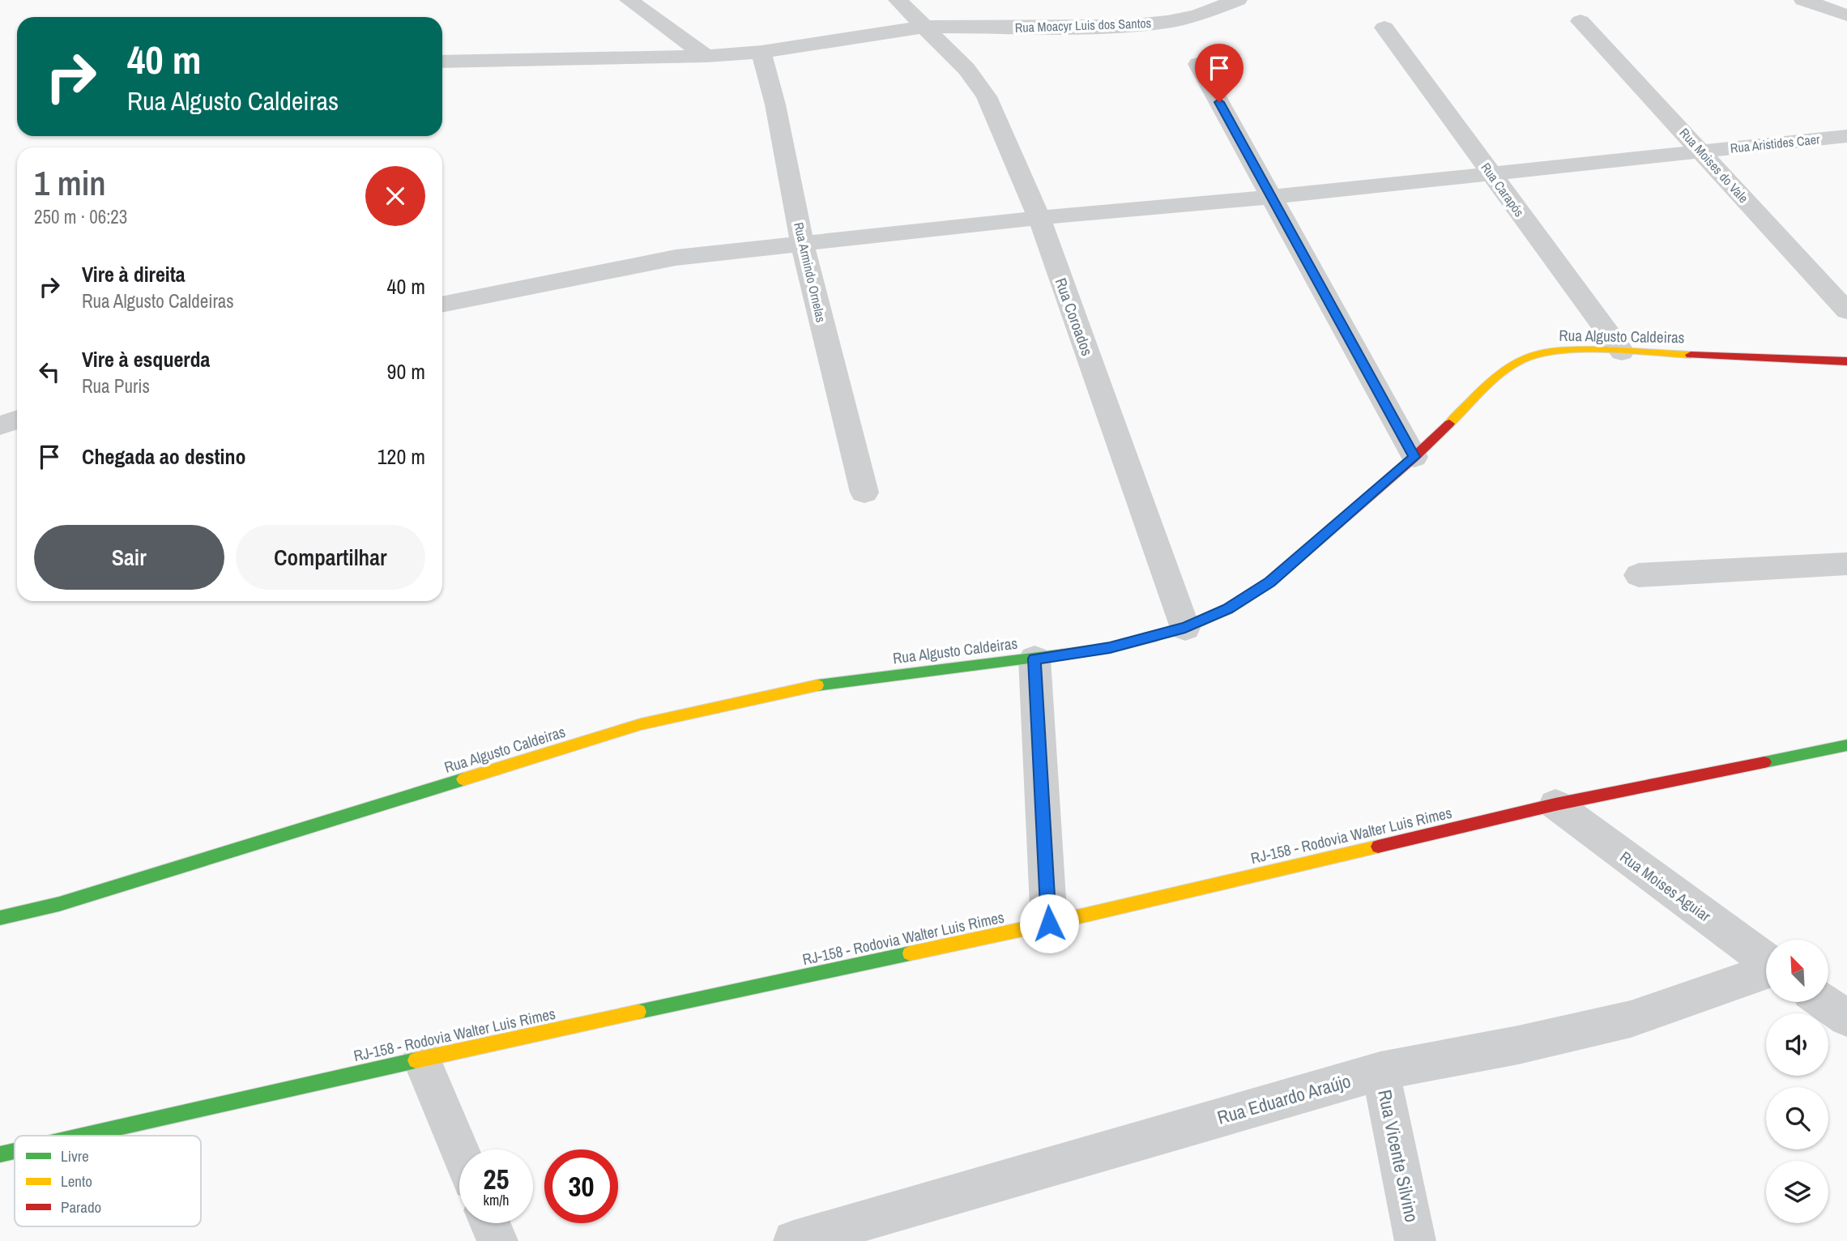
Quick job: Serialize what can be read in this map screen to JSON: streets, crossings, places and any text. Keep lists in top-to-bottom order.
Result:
{
  "streets": {
    "street": [
      "Rua Moacyr Luis dos Santos",
      "Rua Aristides Caer",
      "Rua Moises do Vale",
      "Rua Carapós",
      "Rua Armindo Ornelas",
      "Rua Coroados",
      "Rua Algusto Caldeiras",
      "RJ-158 - Rodovia Walter Luis Rimes",
      "Rua Moises Aguiar",
      "Rua Eduardo Araújo",
      "Rua Vicente Silvino"
    ]
  },
  "crossings": [
    ["Rua Moacyr Luis dos Santos", "Rua Armindo Ornelas"],
    ["Rua Moacyr Luis dos Santos", "Rua Coroados"],
    ["Rua Aristides Caer", "Rua Moises do Vale"],
    ["Rua Aristides Caer", "Rua Carapós"],
    ["Rua Aristides Caer", "Rua Armindo Ornelas"],
    ["Rua Aristides Caer", "Rua Coroados"],
    ["Rua Carapós", "Rua Algusto Caldeiras"],
    ["Rua Coroados", "Rua Algusto Caldeiras"],
    ["RJ-158 - Rodovia Walter Luis Rimes", "Rua Moises Aguiar"],
    ["Rua Eduardo Araújo", "Rua Vicente Silvino"]
  ],
  "legend": ["Livre", "Lento", "Parado"],
  "north": "top left",
  "page": {
    "turn": ["40 m", "Rua Algusto Caldeiras"],
    "heading": ["1 min", "250 m · 06:23"],
    "list": [
      {
        "name": "Vire à direita",
        "note": "Rua Algusto Caldeiras",
        "value": "40 m"
      },
      {
        "name": "Vire à esquerda",
        "note": "Rua Puris",
        "value": "90 m"
      },
      {
        "name": "Chegada ao destino",
        "value": "120 m"
      }
    ],
    "buttons": ["Sair", "Compartilhar"],
    "speed": "25 km/h",
    "limit": "30"
  }
}
